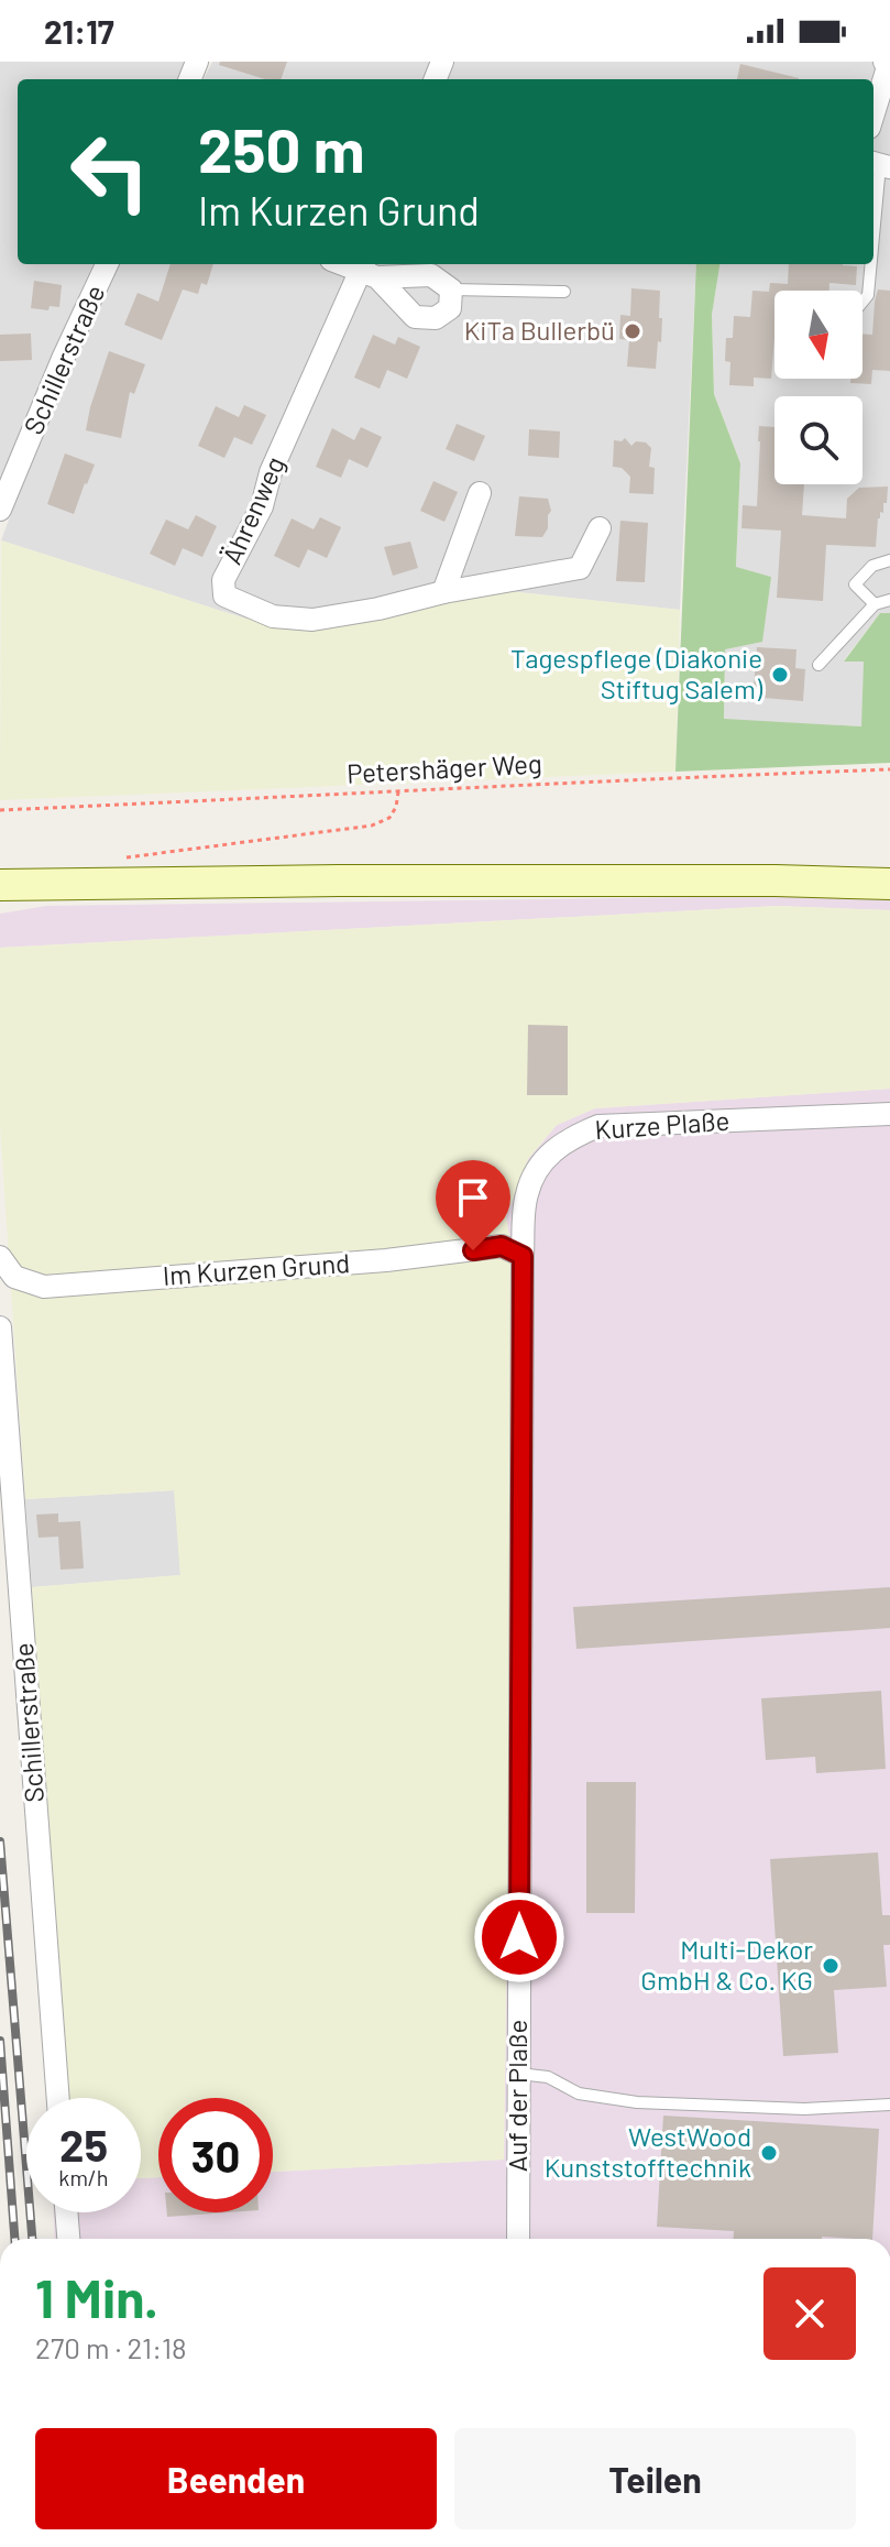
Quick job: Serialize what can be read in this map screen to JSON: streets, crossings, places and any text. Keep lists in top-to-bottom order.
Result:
{
  "streets": {
    "street": [
      "Schillerstraße",
      "Ährenweg",
      "Kurze Plaße",
      "Im Kurzen Grund",
      "Auf der Plaße"
    ],
    "path": ["Petershäger Weg"]
  },
  "crossings": [
    ["Kurze Plaße", "Im Kurzen Grund"],
    ["Kurze Plaße", "Auf der Plaße"],
    ["Im Kurzen Grund", "Auf der Plaße"]
  ],
  "places": [
    "KiTa Bullerbü",
    "Tagespflege (Diakonie Stiftug Salem)",
    "Multi-Dekor GmbH & Co. KG",
    "WestWood Kunststofftechnik"
  ],
  "north": "bottom",
  "page": {
    "status": "21:17",
    "turn": ["250 m", "Im Kurzen Grund"],
    "speed": "25 km/h",
    "limit": "30",
    "heading": ["1 Min.", "270 m · 21:18"],
    "buttons": ["Beenden", "Teilen"]
  }
}
